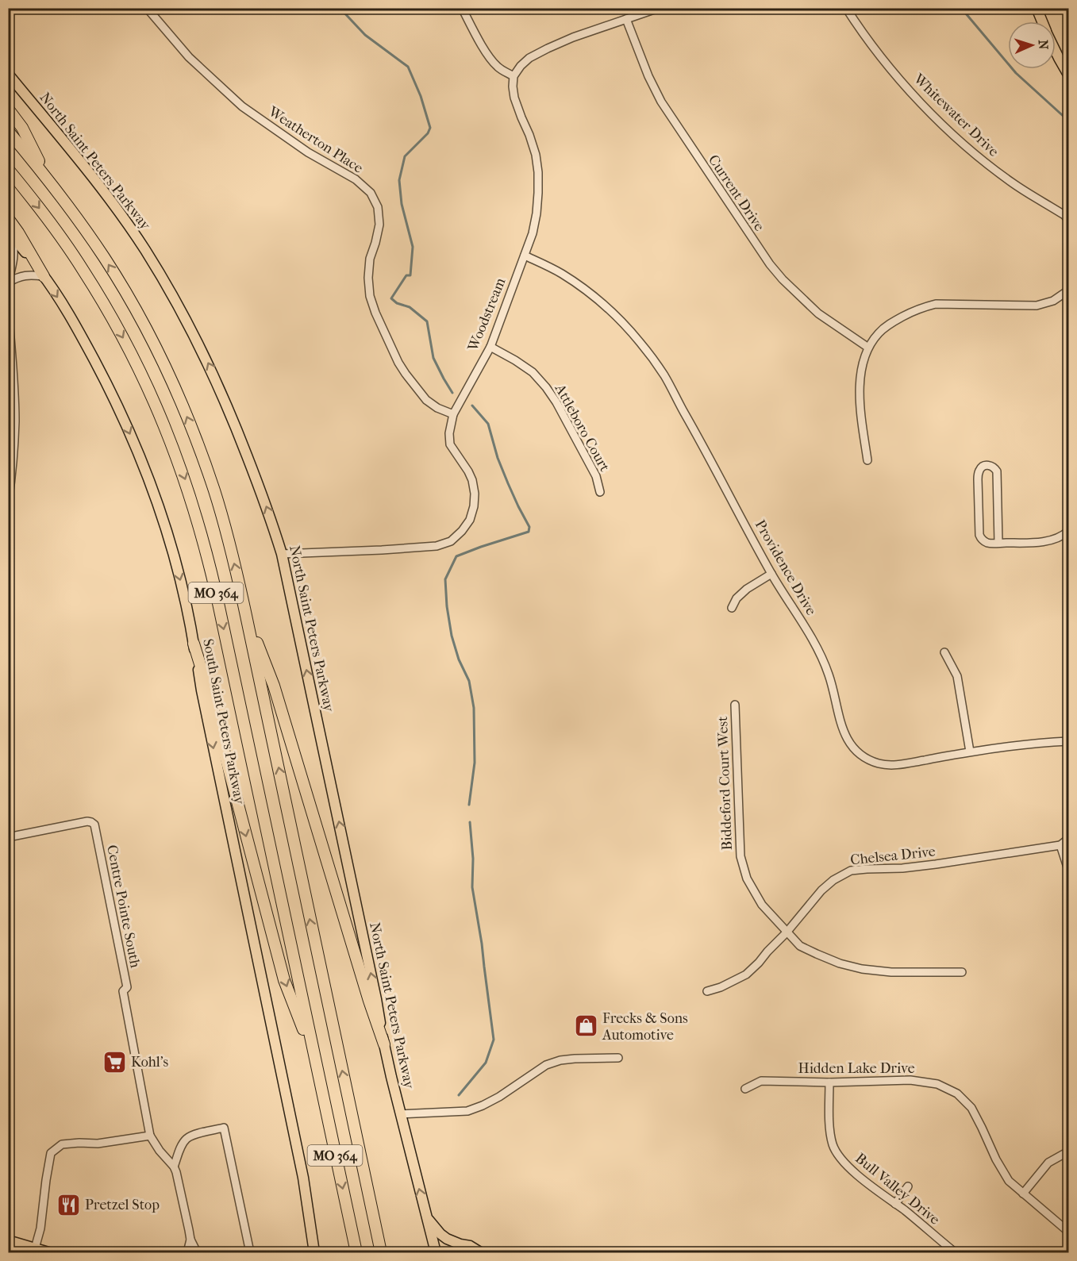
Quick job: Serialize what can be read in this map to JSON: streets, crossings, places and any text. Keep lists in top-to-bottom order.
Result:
{
  "streets": {
    "highway": ["MO 364"],
    "main road": ["North Saint Peters Parkway", "South Saint Peters Parkway"],
    "street": [
      "Whitewater Drive",
      "Weatherton Place",
      "Current Drive",
      "Woodstream",
      "Attleboro Court",
      "Providence Drive",
      "Biddeford Court West",
      "Chelsea Drive",
      "Centre Pointe South",
      "Hidden Lake Drive",
      "Bull Valley Drive"
    ]
  },
  "crossings": [
    ["Weatherton Place", "Woodstream"],
    ["North Saint Peters Parkway", "Woodstream"],
    ["Woodstream", "Attleboro Court"],
    ["Woodstream", "Providence Drive"],
    ["Biddeford Court West", "Chelsea Drive"],
    ["Hidden Lake Drive", "Bull Valley Drive"]
  ],
  "one_way": ["North Saint Peters Parkway", "South Saint Peters Parkway"],
  "places": {
    "shop": ["Frecks & Sons Automotive"],
    "supermarket": ["Kohl's"],
    "restaurant": ["Pretzel Stop"]
  },
  "north": "right"
}
